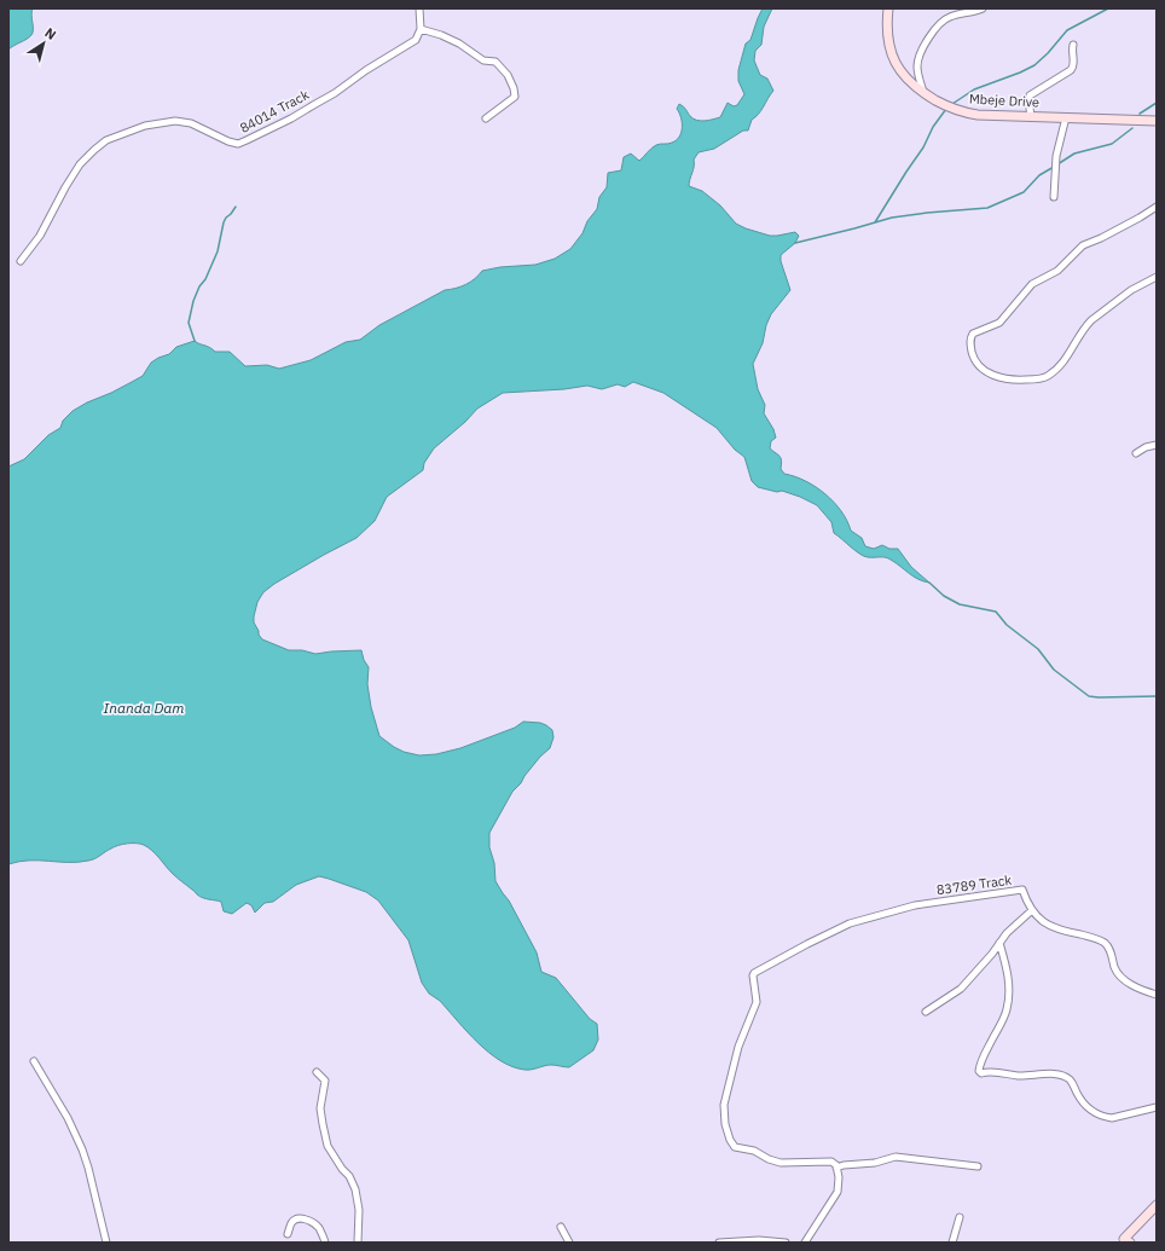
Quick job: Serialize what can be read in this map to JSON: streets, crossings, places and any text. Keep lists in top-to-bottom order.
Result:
{
  "streets": {
    "street": ["Mbeje Drive", "84014 Track", "83789 Track"]
  },
  "water": ["Inanda Dam"],
  "north": "top right"
}
